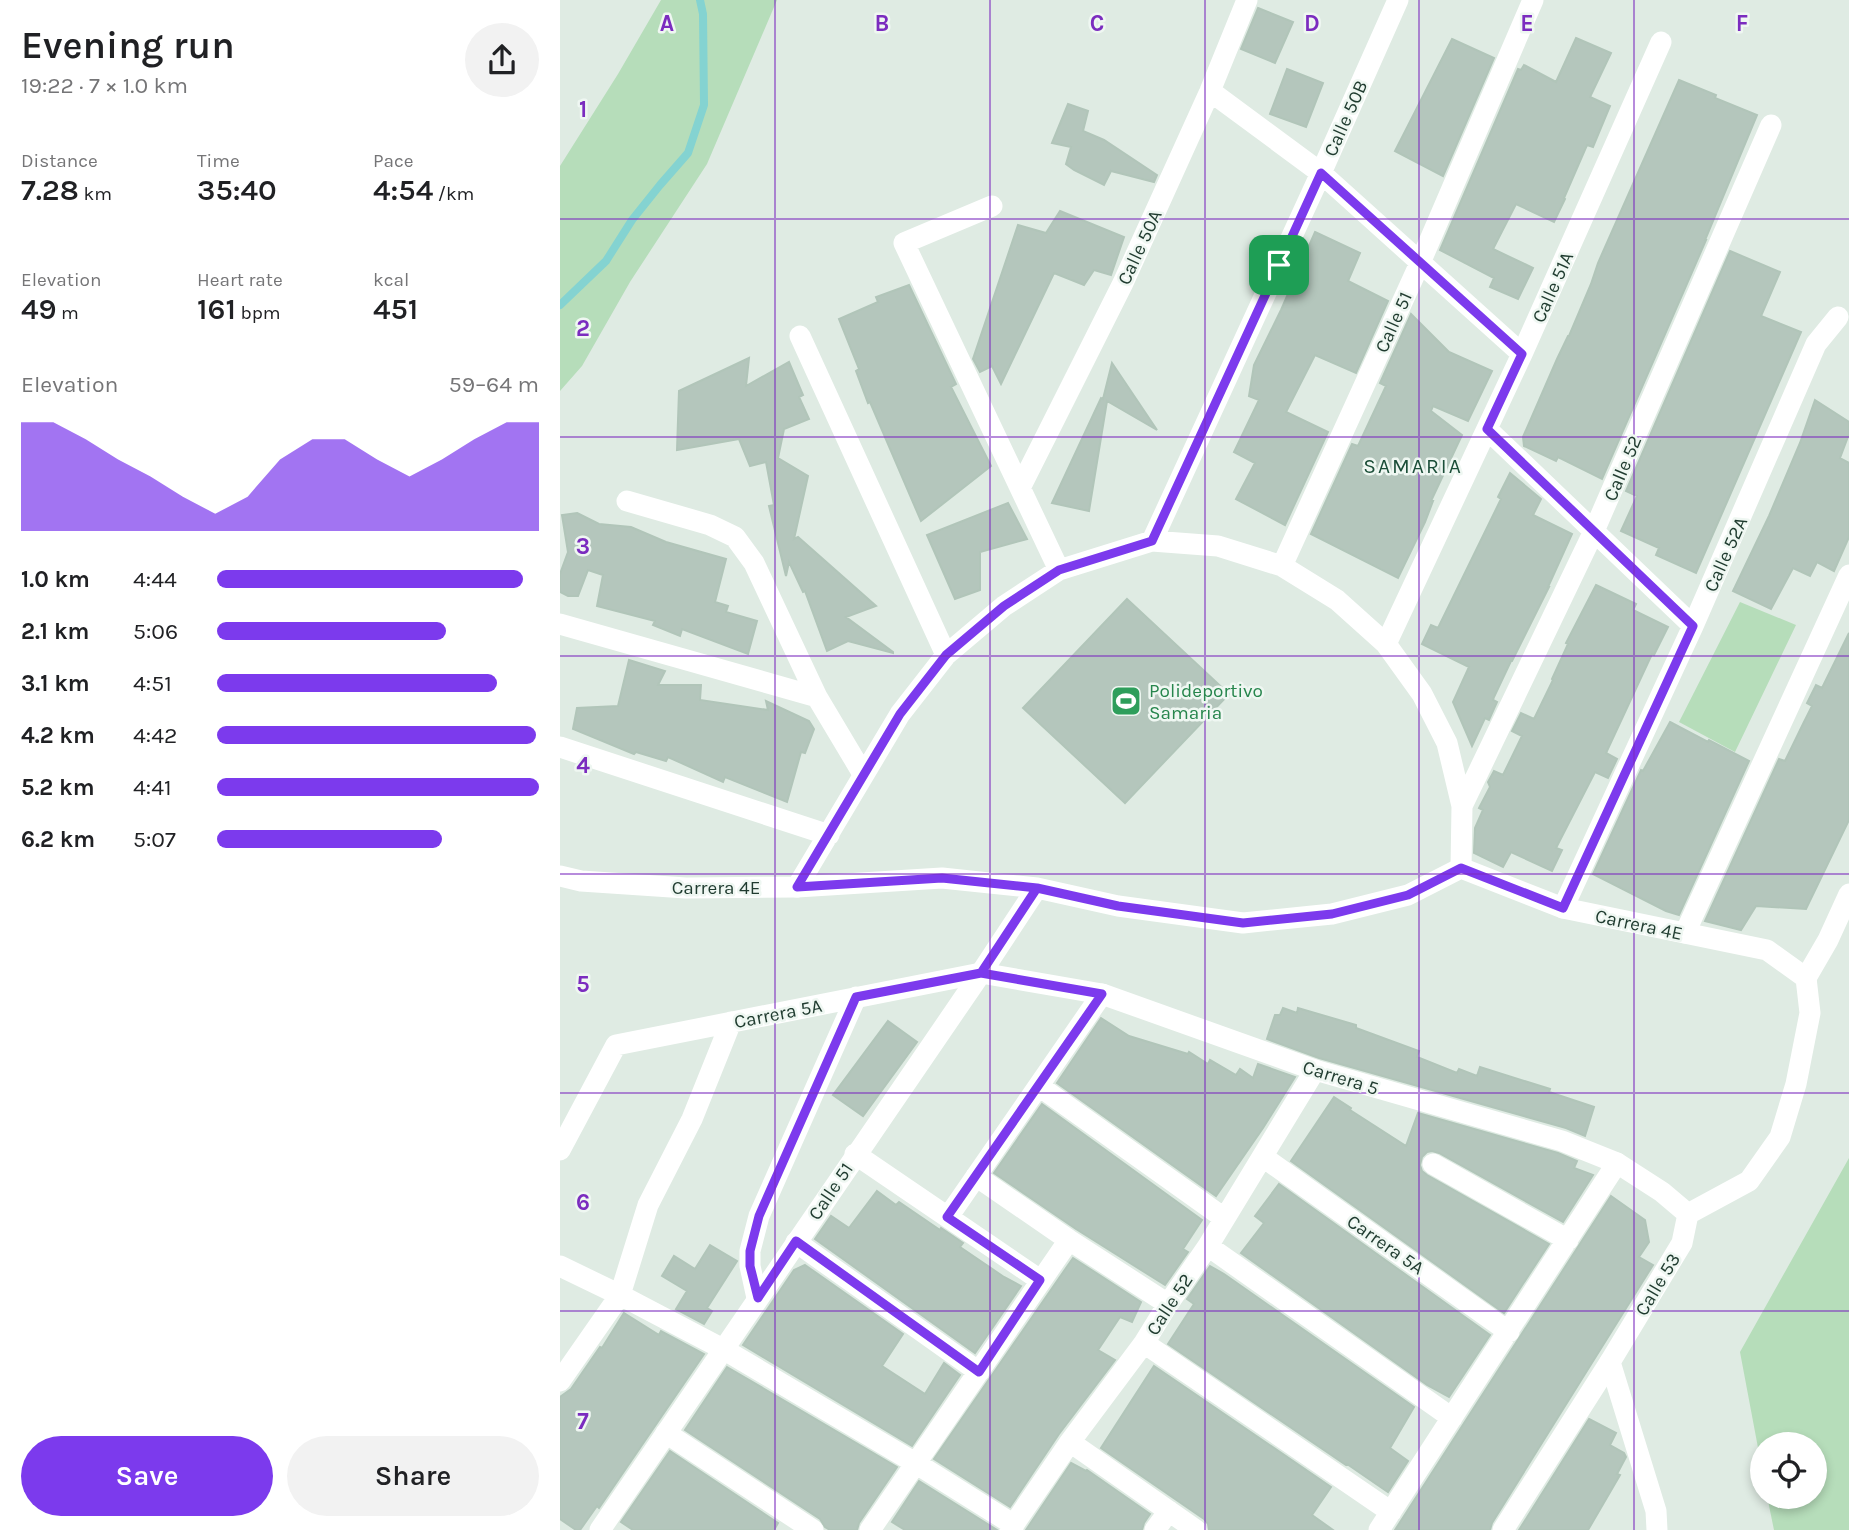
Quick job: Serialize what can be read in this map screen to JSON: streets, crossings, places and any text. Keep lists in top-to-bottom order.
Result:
{
  "streets": {
    "street": [
      "Calle 50B",
      "Calle 50A",
      "Calle 51A",
      "Calle 51",
      "Calle 52",
      "Calle 52A",
      "Carrera 4E",
      "Carrera 5A",
      "Carrera 5",
      "Calle 53"
    ]
  },
  "crossings": [
    ["Calle 51", "Carrera 4E"],
    ["Calle 51", "Carrera 5A"],
    ["Calle 51", "Carrera 5"],
    ["Calle 52", "Carrera 5A"],
    ["Calle 52", "Carrera 5"],
    ["Calle 52A", "Carrera 4E"],
    ["Carrera 5A", "Carrera 5"],
    ["Carrera 5", "Calle 53"]
  ],
  "districts": ["SAMARIA"],
  "places": {
    "sports": ["Polideportivo Samaria"]
  },
  "page": {
    "heading": ["Evening run", "19:22 · 7 × 1.0 km"],
    "stats": [
      ["Distance", "7.28 km"],
      ["Time", "35:40"],
      ["Pace", "4:54 /km"],
      ["Elevation", "49 m"],
      ["Heart rate", "161 bpm"],
      ["kcal", "451"]
    ],
    "chart": ["Elevation", "59–64 m"],
    "list": [
      {
        "name": "1.0 km",
        "note": "4:44"
      },
      {
        "name": "2.1 km",
        "note": "5:06"
      },
      {
        "name": "3.1 km",
        "note": "4:51"
      },
      {
        "name": "4.2 km",
        "note": "4:42"
      },
      {
        "name": "5.2 km",
        "note": "4:41"
      },
      {
        "name": "6.2 km",
        "note": "5:07"
      }
    ],
    "buttons": ["Save", "Share"]
  },
  "grid": {
    "columns": [
      "A",
      "B",
      "C",
      "D",
      "E",
      "F"
    ],
    "rows": [
      "1",
      "2",
      "3",
      "4",
      "5",
      "6",
      "7"
    ]
  }
}
